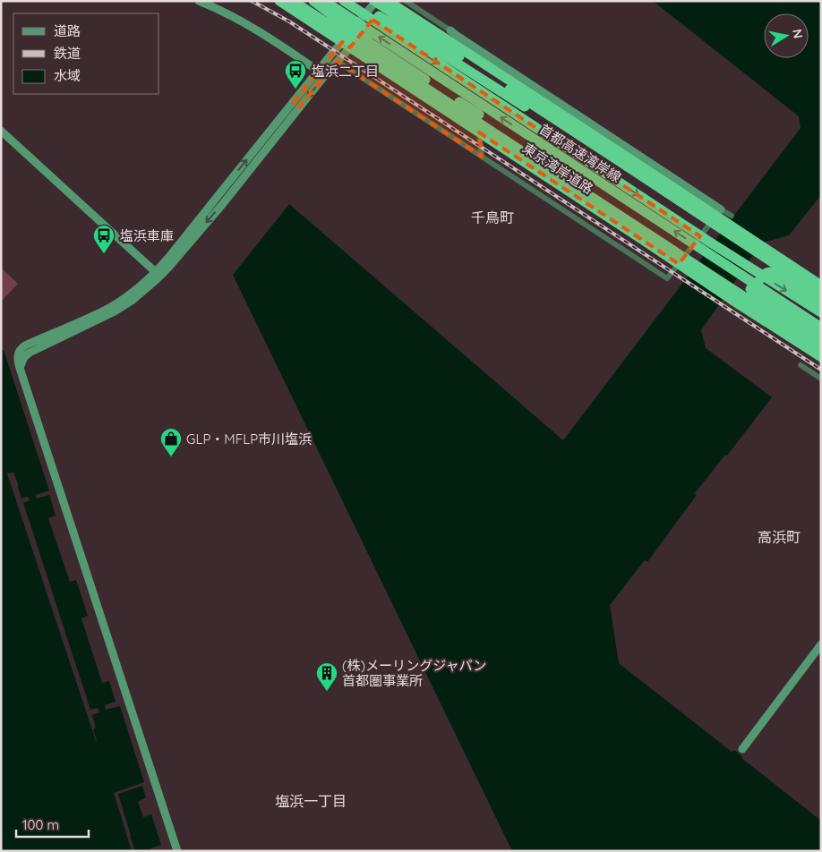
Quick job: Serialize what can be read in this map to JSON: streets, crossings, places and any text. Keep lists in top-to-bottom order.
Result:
{
  "streets": {
    "highway": ["首都高速湾岸線", "東京湾岸道路"]
  },
  "districts": ["千鳥町", "高浜町", "塩浜一丁目"],
  "places": {
    "bus stop": ["塩浜二丁目", "塩浜車庫"],
    "shop": ["GLP・MFLP市川塩浜"],
    "building": ["(株)メーリングジャパン 首都圏事業所"]
  },
  "legend": ["道路", "鉄道", "水域"],
  "scale_bar": "100 m",
  "north": "right"
}
